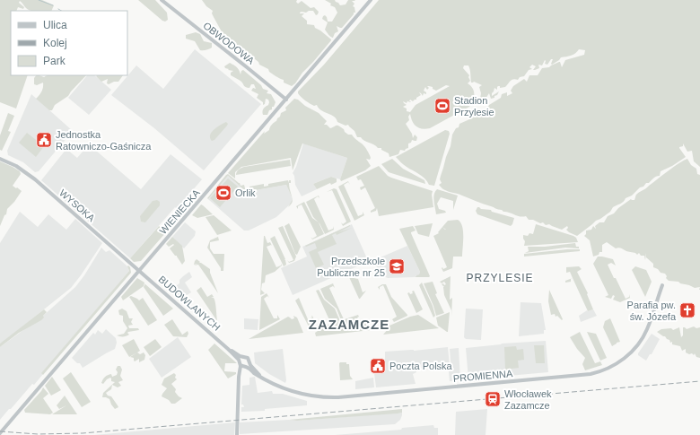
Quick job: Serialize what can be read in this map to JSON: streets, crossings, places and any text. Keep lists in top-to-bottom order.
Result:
{
  "streets": {
    "street": [
      "OBWODOWA",
      "WYSOKA",
      "WIENIECKA",
      "BUDOWLANYCH",
      "PROMIENNA"
    ]
  },
  "crossings": [
    ["OBWODOWA", "WIENIECKA"],
    ["WYSOKA", "WIENIECKA"],
    ["WYSOKA", "BUDOWLANYCH"],
    ["WIENIECKA", "BUDOWLANYCH"],
    ["BUDOWLANYCH", "PROMIENNA"]
  ],
  "districts": ["PRZYLESIE", "ZAZAMCZE"],
  "places": {
    "sports": ["Stadion Przylesie", "Orlik"],
    "public building": ["Jednostka Ratowniczo-Gaśnicza", "Poczta Polska"],
    "school or university": ["Przedszkole Publiczne nr 25"],
    "church": ["Parafia pw. św. Józefa"],
    "station": ["Włocławek Zazamcze"]
  },
  "legend": ["Ulica", "Kolej", "Park"]
}
